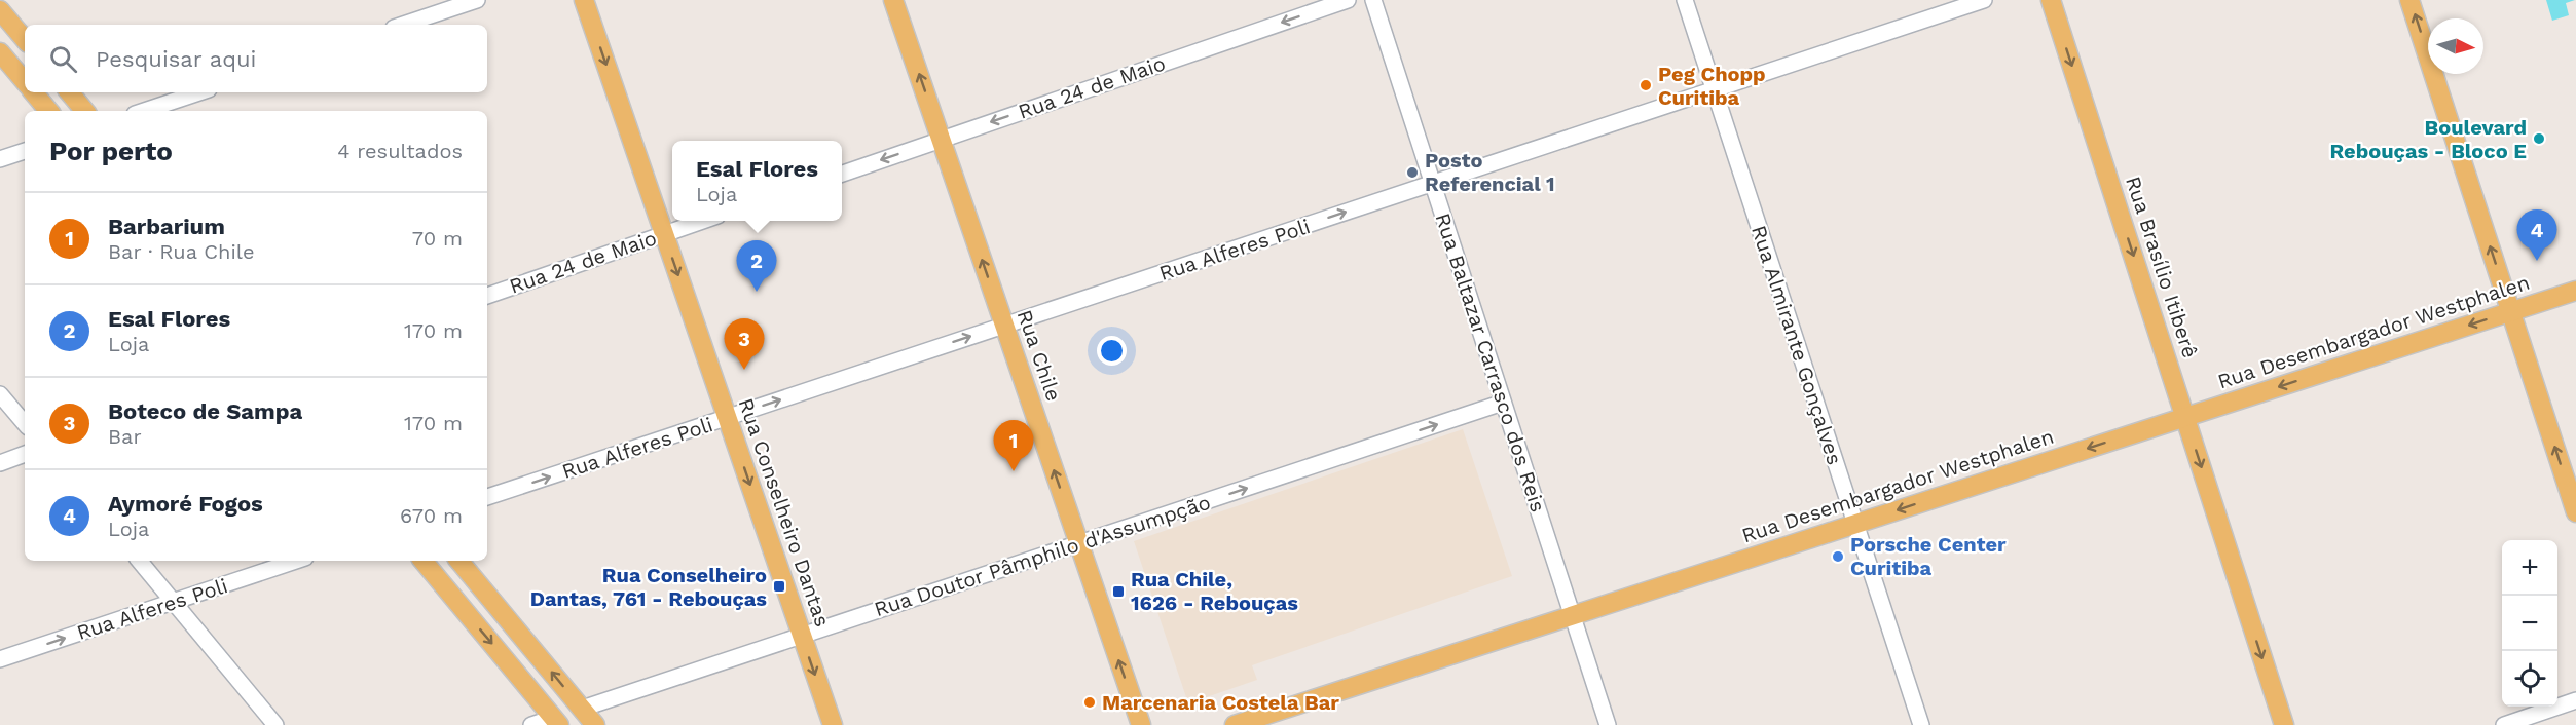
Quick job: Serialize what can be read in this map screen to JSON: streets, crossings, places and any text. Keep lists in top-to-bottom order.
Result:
{
  "streets": {
    "main road": [
      "Rua Brasílio Itiberê",
      "Rua Desembargador Westphalen",
      "Rua Chile",
      "Rua Conselheiro Dantas"
    ],
    "street": [
      "Rua 24 de Maio",
      "Rua Alferes Poli",
      "Rua Almirante Gonçalves",
      "Rua Baltazar Carrasco dos Reis",
      "Rua Doutor Pâmphilo d'Assumpção"
    ]
  },
  "crossings": [
    ["Rua 24 de Maio", "Rua Chile"],
    ["Rua 24 de Maio", "Rua Conselheiro Dantas"],
    ["Rua Alferes Poli", "Rua Almirante Gonçalves"],
    ["Rua Alferes Poli", "Rua Chile"],
    ["Rua Alferes Poli", "Rua Baltazar Carrasco dos Reis"],
    ["Rua Alferes Poli", "Rua Conselheiro Dantas"],
    ["Rua Brasílio Itiberê", "Rua Desembargador Westphalen"],
    ["Rua Desembargador Westphalen", "Rua Almirante Gonçalves"],
    ["Rua Desembargador Westphalen", "Rua Baltazar Carrasco dos Reis"],
    ["Rua Chile", "Rua Doutor Pâmphilo d'Assumpção"],
    ["Rua Baltazar Carrasco dos Reis", "Rua Doutor Pâmphilo d'Assumpção"],
    ["Rua Conselheiro Dantas", "Rua Doutor Pâmphilo d'Assumpção"]
  ],
  "one_way": [
    "Rua 24 de Maio",
    "Rua Alferes Poli",
    "Rua Brasílio Itiberê",
    "Rua Desembargador Westphalen",
    "Rua Chile",
    "Rua Conselheiro Dantas",
    "Rua Doutor Pâmphilo d'Assumpção"
  ],
  "places": {
    "other": [
      "Peg Chopp Curitiba",
      "Boulevard Rebouças - Bloco E",
      "Posto Referencial 1",
      "Porsche Center Curitiba",
      "Marcenaria Costela Bar"
    ],
    "transit": ["Rua Conselheiro Dantas, 761 - Rebouças", "Rua Chile, 1626 - Rebouças"]
  },
  "north": "right",
  "page": {
    "search": "Pesquisar aqui",
    "heading": ["Por perto", "4 resultados"],
    "popup": ["Esal Flores", "Loja"],
    "list": [
      {
        "mark": "1",
        "name": "Barbarium",
        "note": "Bar · Rua Chile",
        "value": "70 m"
      },
      {
        "mark": "2",
        "name": "Esal Flores",
        "note": "Loja",
        "value": "170 m"
      },
      {
        "mark": "3",
        "name": "Boteco de Sampa",
        "note": "Bar",
        "value": "170 m"
      },
      {
        "mark": "4",
        "name": "Aymoré Fogos",
        "note": "Loja",
        "value": "670 m"
      }
    ],
    "pins": [
      "4",
      "2",
      "3",
      "1"
    ],
    "map_buttons": ["+", "−"]
  }
}
